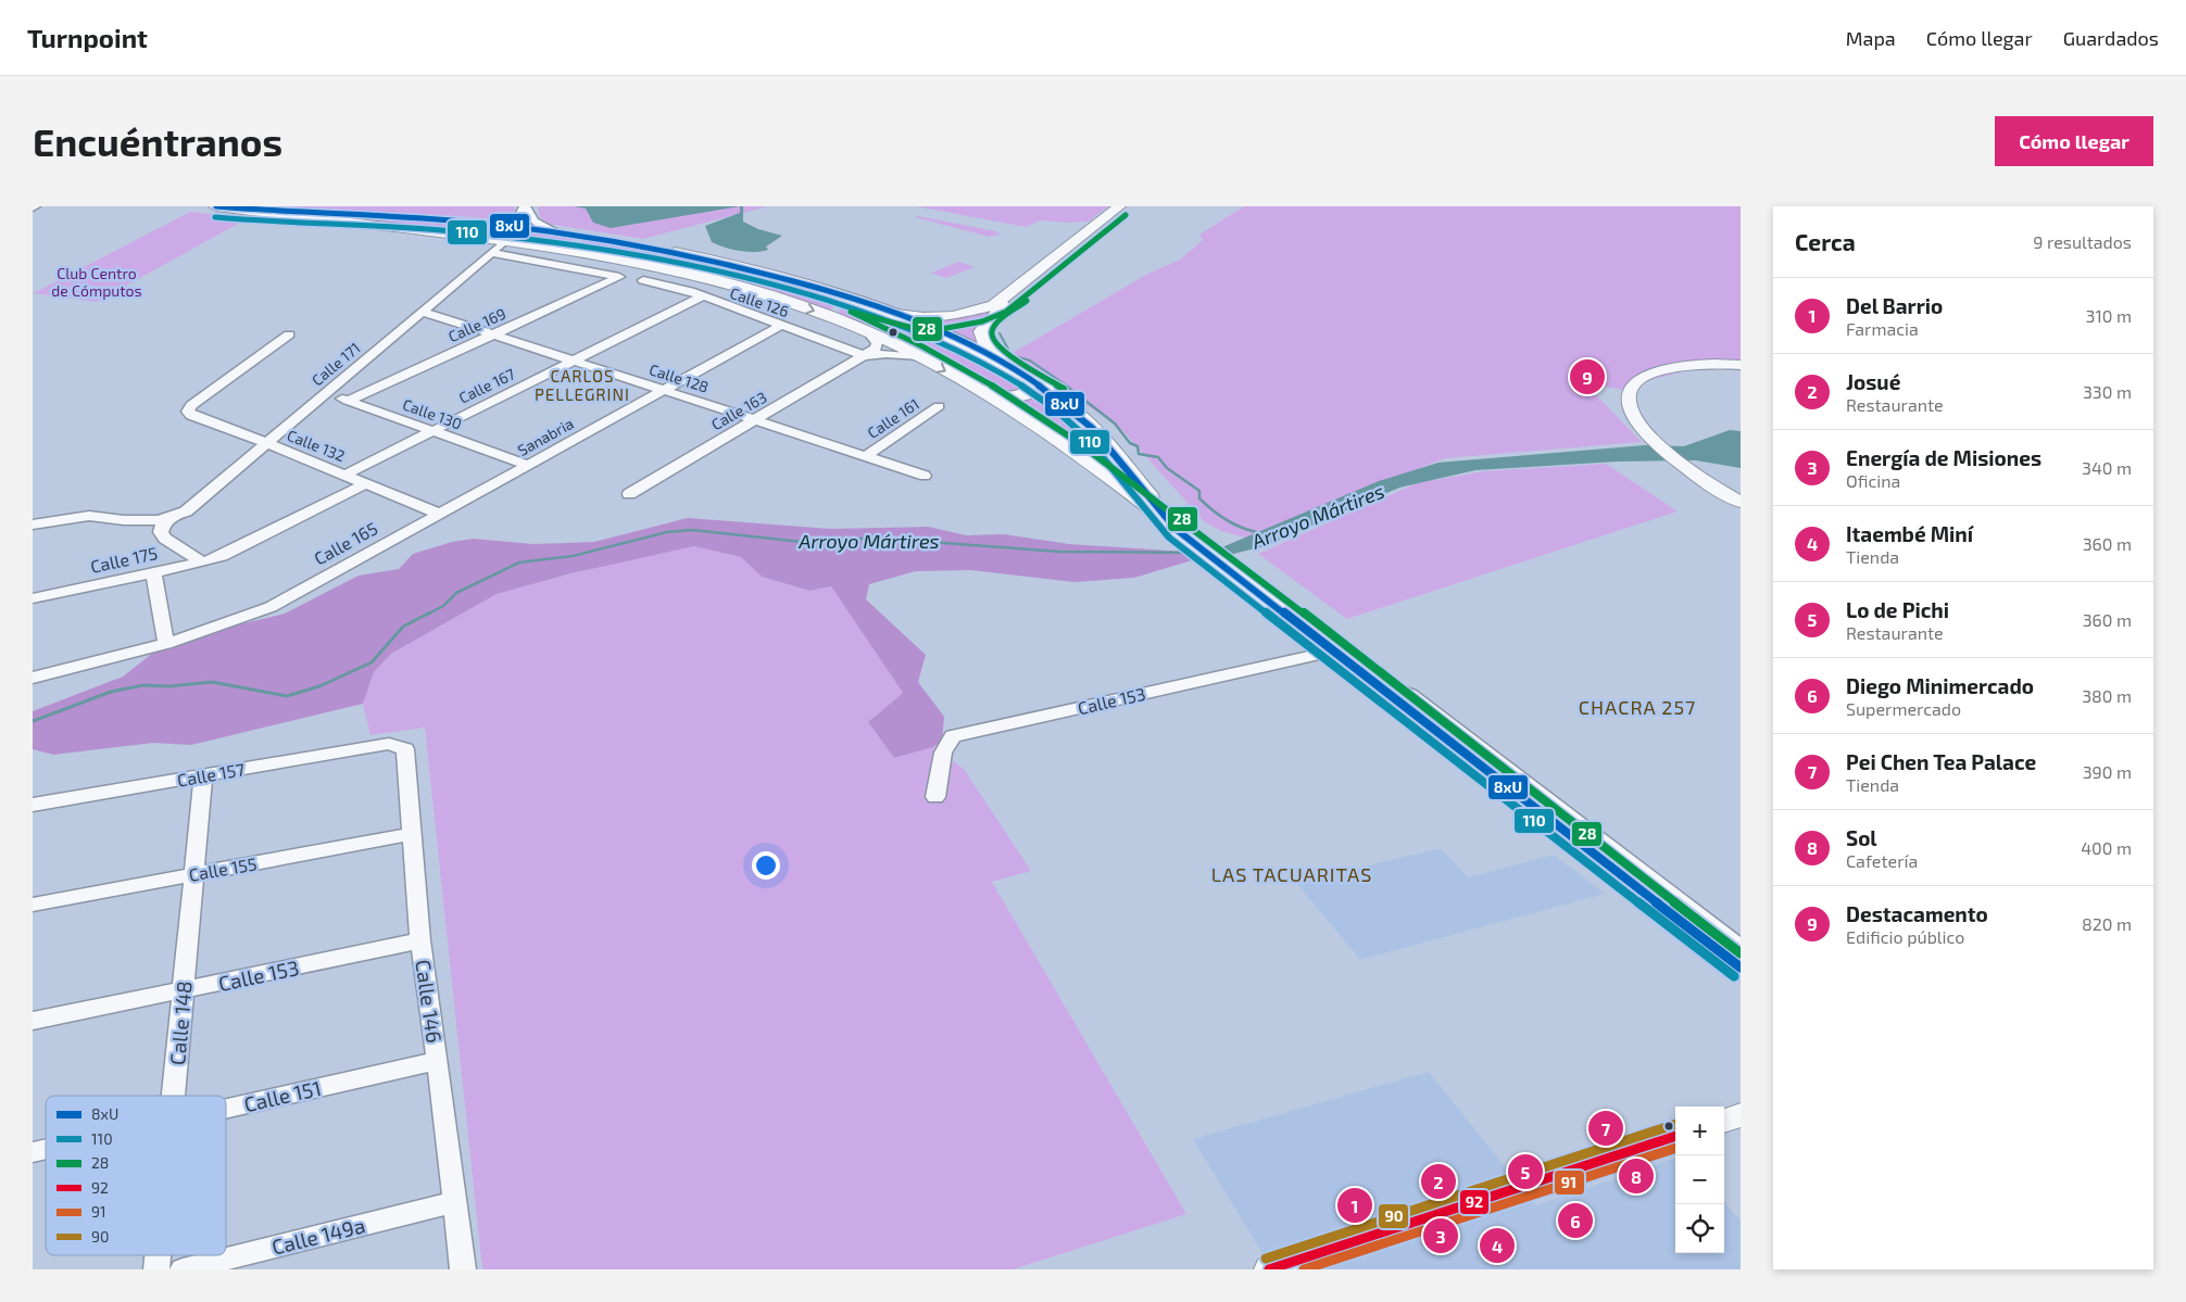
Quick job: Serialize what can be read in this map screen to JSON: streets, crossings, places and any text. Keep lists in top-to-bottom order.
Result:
{
  "streets": {
    "street": [
      "Calle 126",
      "Calle 169",
      "Calle 171",
      "Calle 128",
      "Calle 167",
      "Calle 163",
      "Calle 130",
      "Calle 161",
      "Sanabria",
      "Calle 132",
      "Calle 165",
      "Calle 175",
      "Calle 153",
      "Calle 157",
      "Calle 155",
      "Calle 146",
      "Calle 148",
      "Calle 151",
      "Calle 149a"
    ]
  },
  "crossings": [
    ["Calle 126", "Calle 167"],
    ["Calle 126", "Calle 163"],
    ["Calle 126", "Sanabria"],
    ["Calle 169", "Calle 171"],
    ["Calle 169", "Calle 128"],
    ["Calle 169", "Calle 130"],
    ["Calle 171", "Calle 128"],
    ["Calle 171", "Calle 130"],
    ["Calle 171", "Calle 132"],
    ["Calle 128", "Calle 167"],
    ["Calle 128", "Calle 163"],
    ["Calle 128", "Calle 161"],
    ["Calle 128", "Sanabria"],
    ["Calle 167", "Calle 130"],
    ["Calle 167", "Calle 132"],
    ["Calle 130", "Sanabria"],
    ["Sanabria", "Calle 132"],
    ["Sanabria", "Calle 165"],
    ["Calle 132", "Calle 165"],
    ["Calle 153", "Calle 146"],
    ["Calle 153", "Calle 148"],
    ["Calle 157", "Calle 146"],
    ["Calle 157", "Calle 148"],
    ["Calle 155", "Calle 146"],
    ["Calle 155", "Calle 148"],
    ["Calle 146", "Calle 151"],
    ["Calle 146", "Calle 149a"]
  ],
  "districts": ["CARLOS PELLEGRINI", "CHACRA 257", "LAS TACUARITAS"],
  "water": ["Arroyo Mártires"],
  "parks": ["Club Centro de Cómputos"],
  "lines": [
    "transit line 8xU",
    "transit line 28",
    "transit line 110",
    "transit line 90",
    "transit line 92",
    "transit line 91"
  ],
  "legend": [
    "8xU",
    "110",
    "28",
    "92",
    "91",
    "90"
  ],
  "page": {
    "header": "Turnpoint",
    "nav": ["Mapa", "Cómo llegar", "Guardados"],
    "buttons": "Cómo llegar",
    "title": "Encuéntranos",
    "heading": ["Cerca", "9 resultados"],
    "list": [
      {
        "mark": "1",
        "name": "Del Barrio",
        "note": "Farmacia",
        "value": "310 m"
      },
      {
        "mark": "2",
        "name": "Josué",
        "note": "Restaurante",
        "value": "330 m"
      },
      {
        "mark": "3",
        "name": "Energía de Misiones",
        "note": "Oficina",
        "value": "340 m"
      },
      {
        "mark": "4",
        "name": "Itaembé Miní",
        "note": "Tienda",
        "value": "360 m"
      },
      {
        "mark": "5",
        "name": "Lo de Pichi",
        "note": "Restaurante",
        "value": "360 m"
      },
      {
        "mark": "6",
        "name": "Diego Minimercado",
        "note": "Supermercado",
        "value": "380 m"
      },
      {
        "mark": "7",
        "name": "Pei Chen Tea Palace",
        "note": "Tienda",
        "value": "390 m"
      },
      {
        "mark": "8",
        "name": "Sol",
        "note": "Cafetería",
        "value": "400 m"
      },
      {
        "mark": "9",
        "name": "Destacamento",
        "note": "Edificio público",
        "value": "820 m"
      }
    ],
    "pins": [
      "9",
      "7",
      "5",
      "8",
      "2",
      "1",
      "6",
      "3",
      "4"
    ],
    "map_buttons": ["+", "−"]
  }
}
